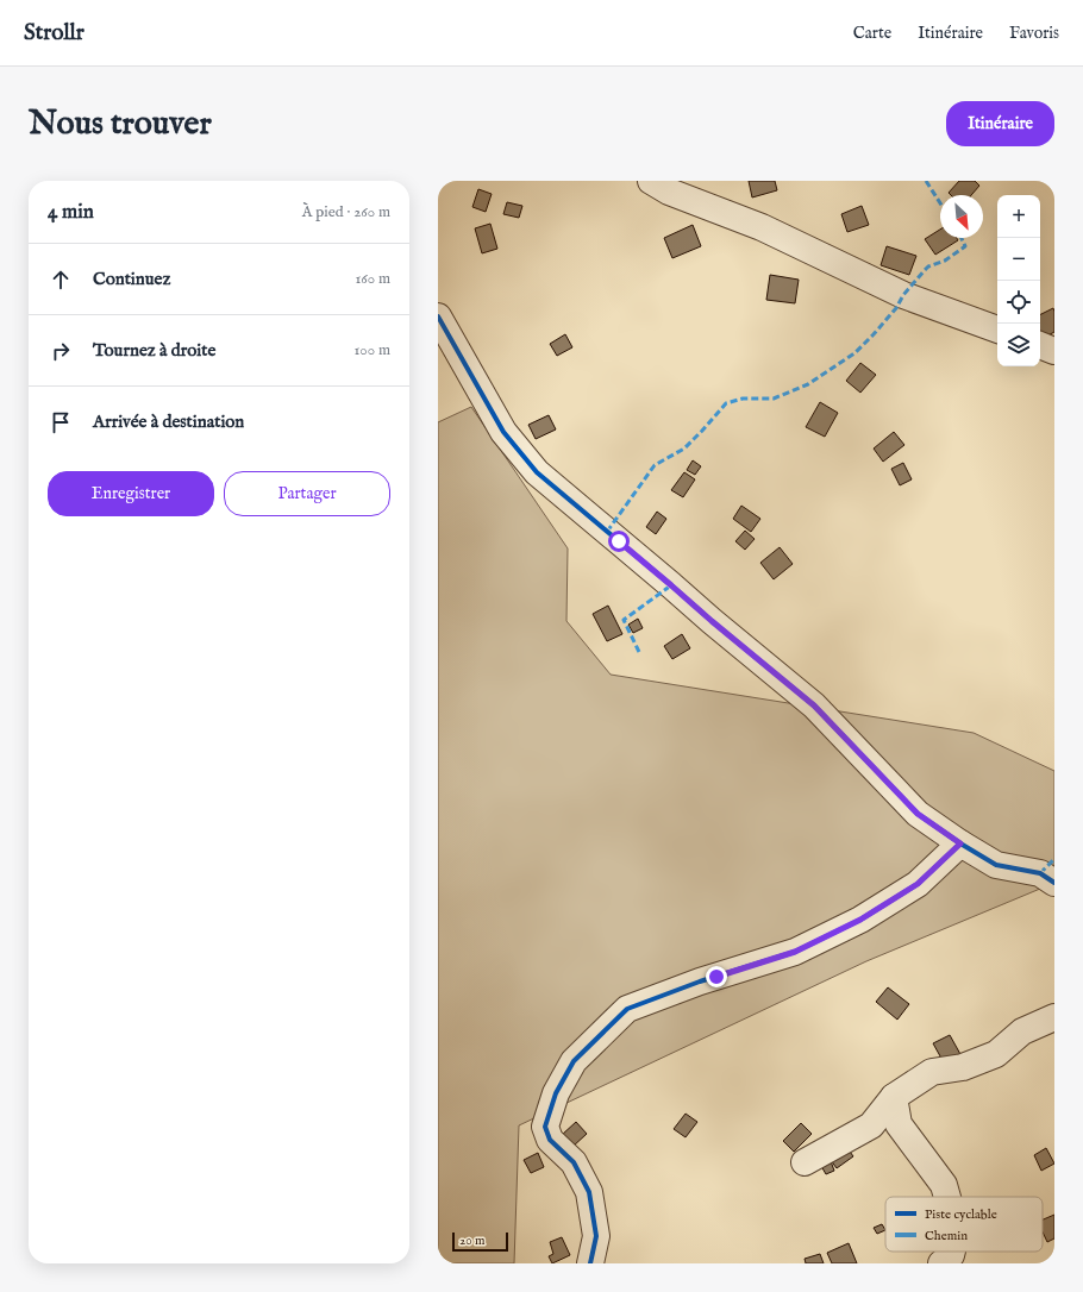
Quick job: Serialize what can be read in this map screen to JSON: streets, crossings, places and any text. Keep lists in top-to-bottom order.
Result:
{
  "legend": ["Piste cyclable", "Chemin"],
  "scale_bar": "20 m",
  "north": "bottom right",
  "page": {
    "header": "Strollr",
    "nav": ["Carte", "Itinéraire", "Favoris"],
    "buttons": [
      "Itinéraire",
      ["Enregistrer", "Partager"]
    ],
    "title": "Nous trouver",
    "heading": ["4 min", "À pied · 260 m"],
    "map_buttons": ["+", "−"],
    "list": [
      ["Continuez", "160 m"],
      ["Tournez à droite", "100 m"],
      "Arrivée à destination"
    ],
    "scale": "20 m"
  }
}
